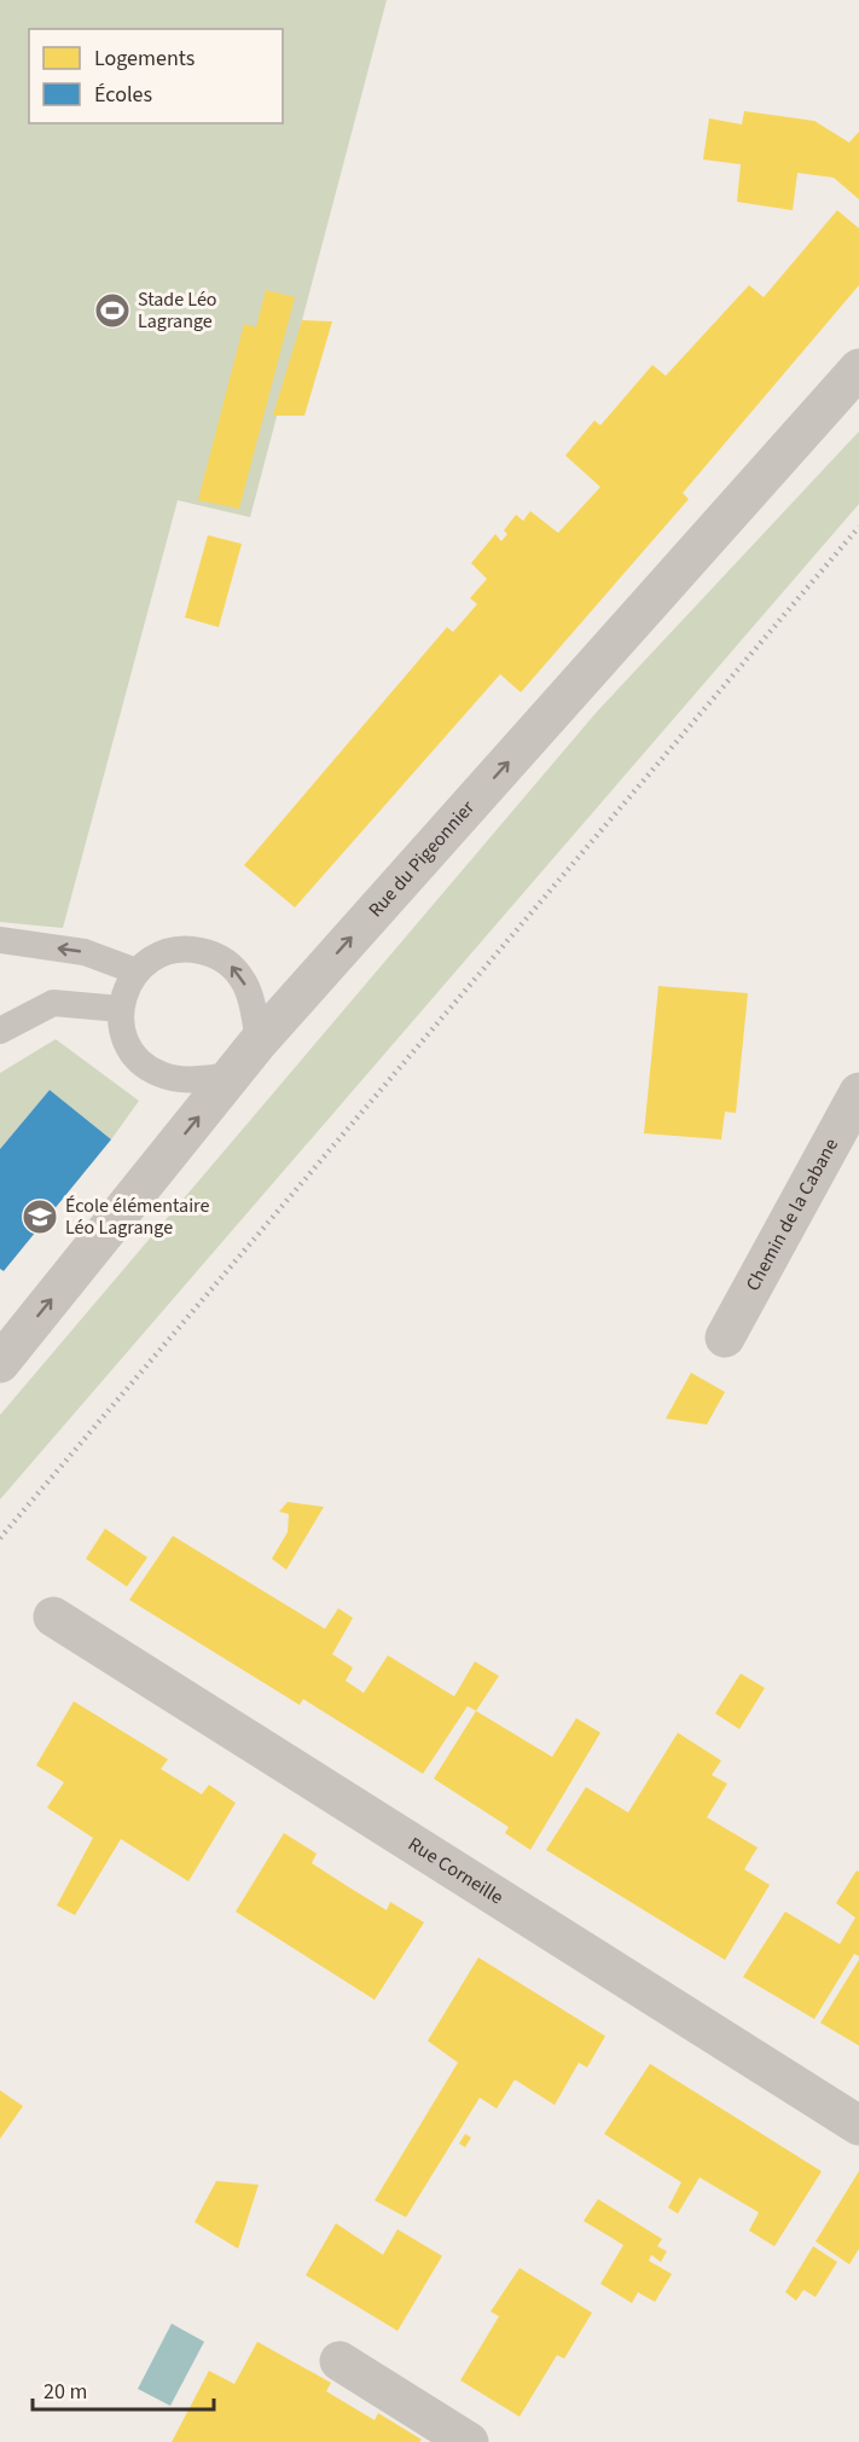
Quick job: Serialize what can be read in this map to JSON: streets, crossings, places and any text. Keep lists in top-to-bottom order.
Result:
{
  "streets": {
    "street": ["Rue du Pigeonnier", "Chemin de la Cabane", "Rue Corneille"]
  },
  "one_way": ["Rue du Pigeonnier"],
  "places": {
    "sports": ["Stade Léo Lagrange"],
    "school or university": ["École élémentaire Léo Lagrange"]
  },
  "legend": ["Logements", "Écoles"],
  "scale_bar": "20 m"
}
